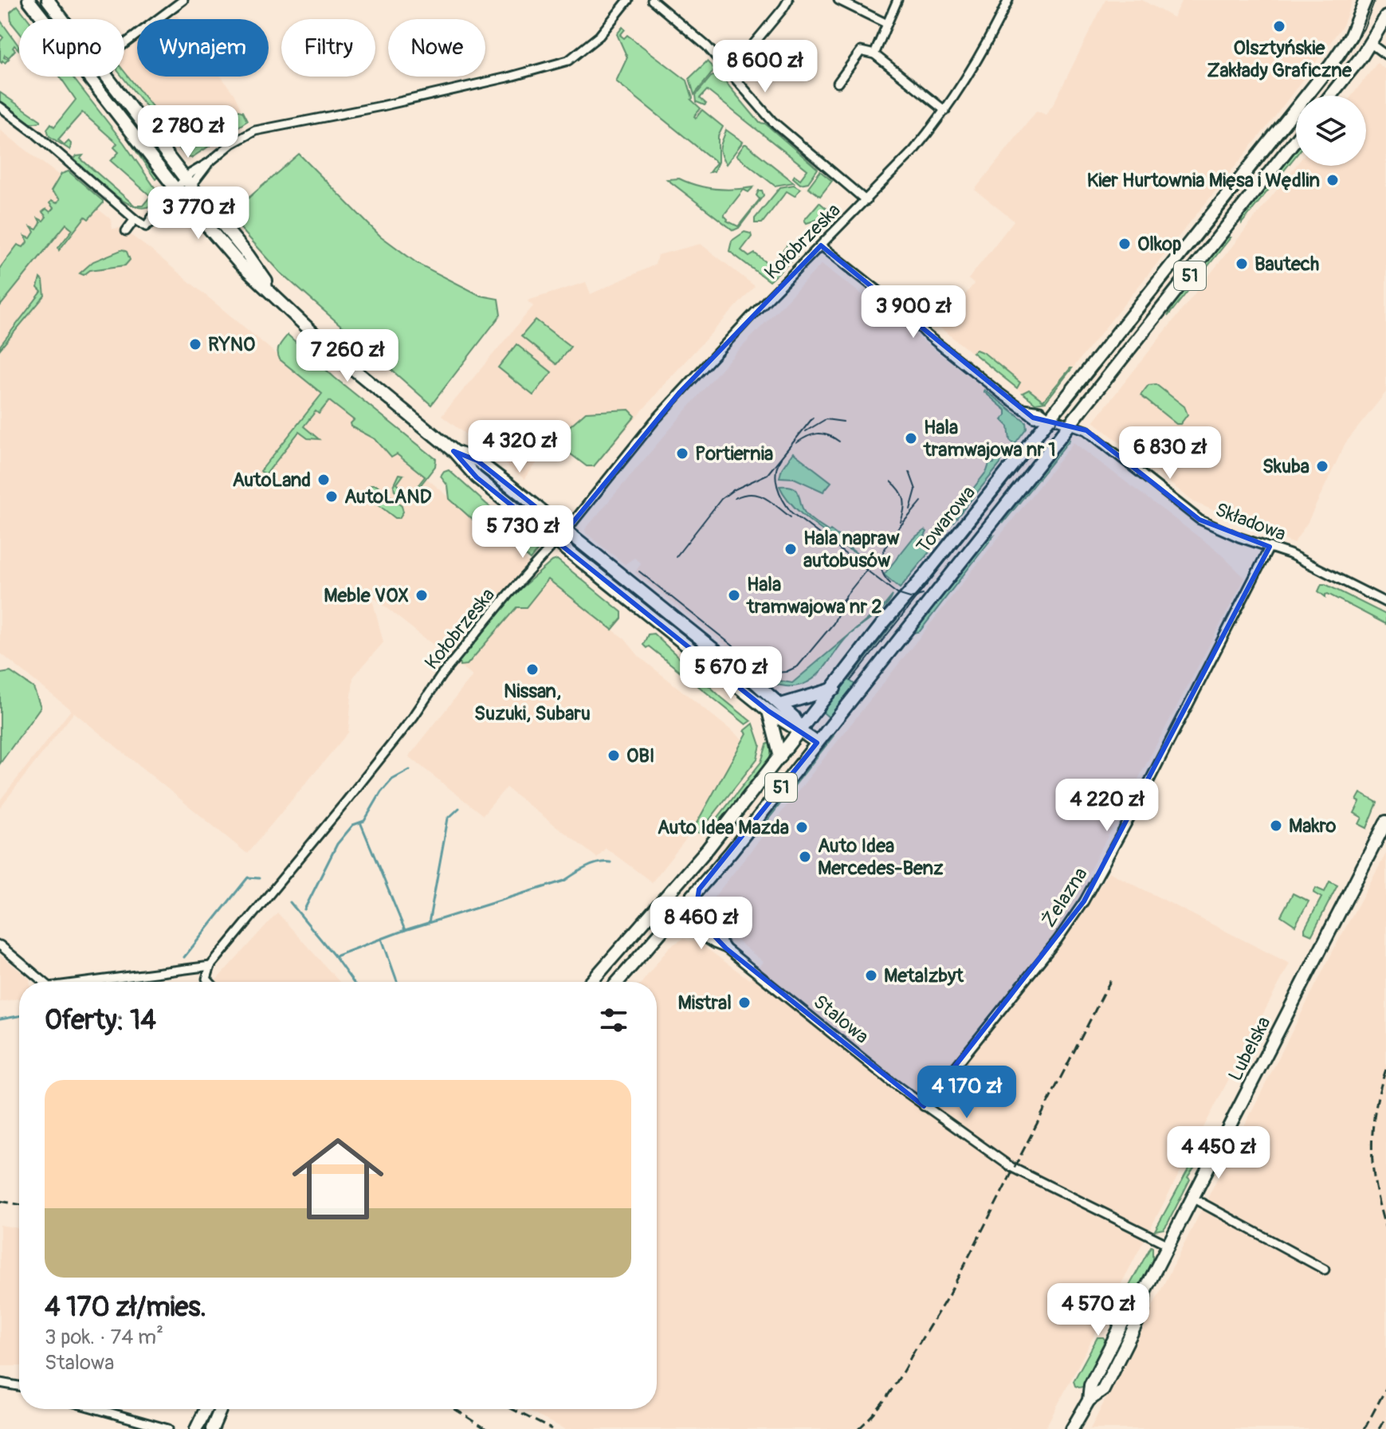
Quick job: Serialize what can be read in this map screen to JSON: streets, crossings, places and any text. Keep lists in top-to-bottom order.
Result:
{
  "streets": {
    "main road": ["51", "Towarowa", "Lubelska"],
    "street": [
      "Kołobrzeska",
      "Składowa",
      "Żelazna",
      "Stalowa"
    ]
  },
  "crossings": [
    ["Kołobrzeska", "Składowa"],
    ["Towarowa", "Składowa"],
    ["Towarowa", "Stalowa"],
    ["Składowa", "Żelazna"],
    ["Żelazna", "Stalowa"],
    ["Stalowa", "Lubelska"]
  ],
  "places": [
    "Olsztyńskie Zakłady Graficzne",
    "Kier Hurtownia Mięsa i Wędlin",
    "Olkop",
    "Bautech",
    "RYNO",
    "Hala tramwajowa nr 1",
    "Portiernia",
    "Skuba",
    "AutoLand",
    "AutoLAND",
    "Hala napraw autobusów",
    "Meble VOX",
    "Hala tramwajowa nr 2",
    "Nissan, Suzuki, Subaru",
    "OBI",
    "Makro",
    "Auto Idea Mazda",
    "Auto Idea Mercedes-Benz",
    "Metalzbyt",
    "Mistral"
  ],
  "page": {
    "chip": [
      "Kupno",
      "Wynajem",
      "Filtry",
      "Nowe"
    ],
    "price": [
      "8 600 zł",
      "2 780 zł",
      "3 770 zł",
      "3 900 zł",
      "7 260 zł",
      "4 320 zł",
      "6 830 zł",
      "5 730 zł",
      "5 670 zł",
      "4 220 zł",
      "8 460 zł",
      "4 170 zł",
      "4 450 zł",
      "4 570 zł"
    ],
    "heading": "Oferty: 14",
    "list": [
      {
        "name": "4 170 zł/mies.",
        "note": "3 pok. · 74 m² · Stalowa"
      }
    ]
  }
}
